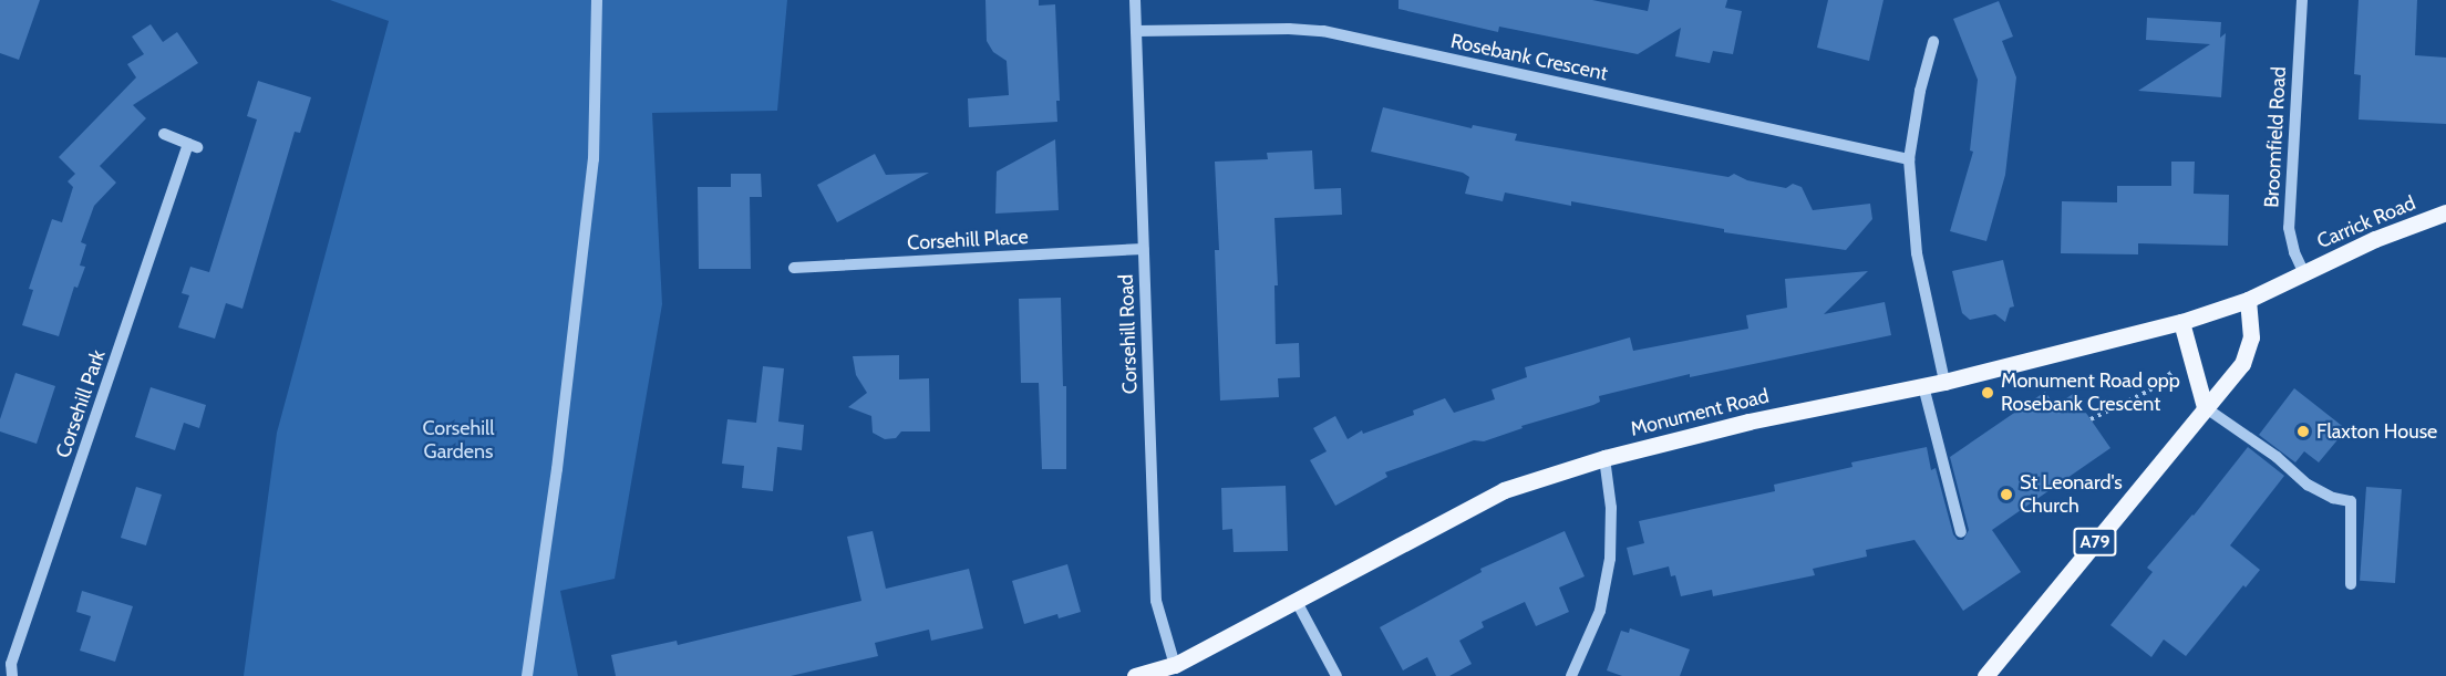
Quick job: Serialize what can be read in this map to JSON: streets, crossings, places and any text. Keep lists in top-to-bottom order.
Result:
{
  "streets": {
    "main road": ["Carrick Road", "Monument Road", "A79"],
    "street": [
      "Rosebank Crescent",
      "Broomfield Road",
      "Corsehill Place",
      "Corsehill Road",
      "Corsehill Park"
    ]
  },
  "crossings": [
    ["Rosebank Crescent", "Corsehill Road"],
    ["Broomfield Road", "Carrick Road"],
    ["Broomfield Road", "Monument Road"],
    ["Carrick Road", "Monument Road"],
    ["Corsehill Place", "Corsehill Road"],
    ["Corsehill Road", "Monument Road"],
    ["Monument Road", "A79"]
  ],
  "parks": ["Corsehill Gardens"],
  "places": ["Monument Road opp Rosebank Crescent", "Flaxton House", "St Leonard's Church"]
}
